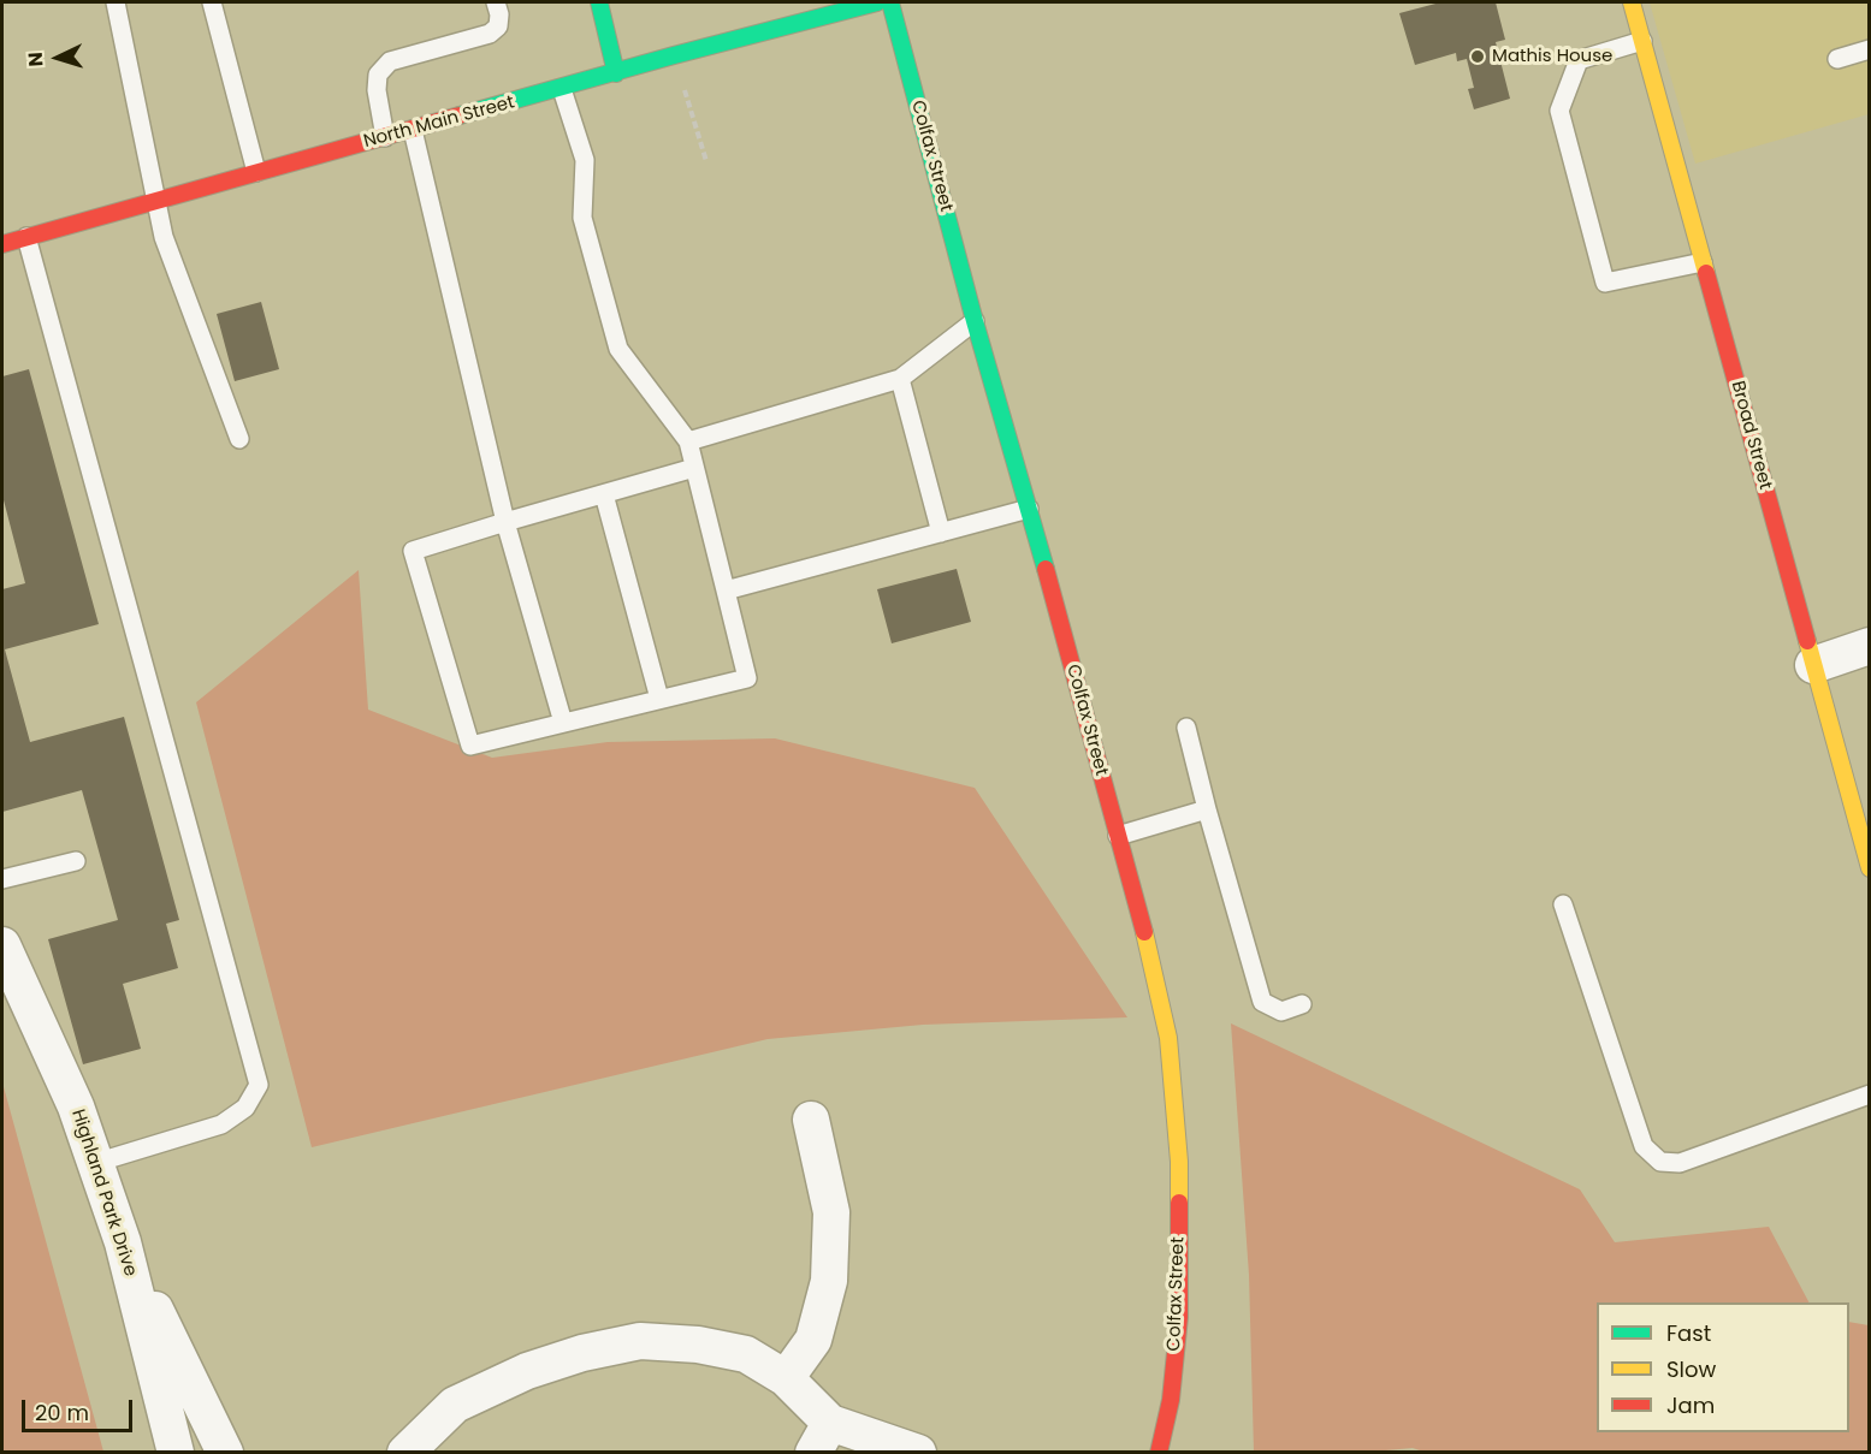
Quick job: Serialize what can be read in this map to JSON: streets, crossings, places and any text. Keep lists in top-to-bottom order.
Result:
{
  "streets": {
    "street": [
      "North Main Street",
      "Colfax Street",
      "Broad Street",
      "Highland Park Drive"
    ]
  },
  "places": ["Mathis House"],
  "legend": ["Fast", "Slow", "Jam"],
  "scale_bar": "20 m",
  "north": "left"
}
